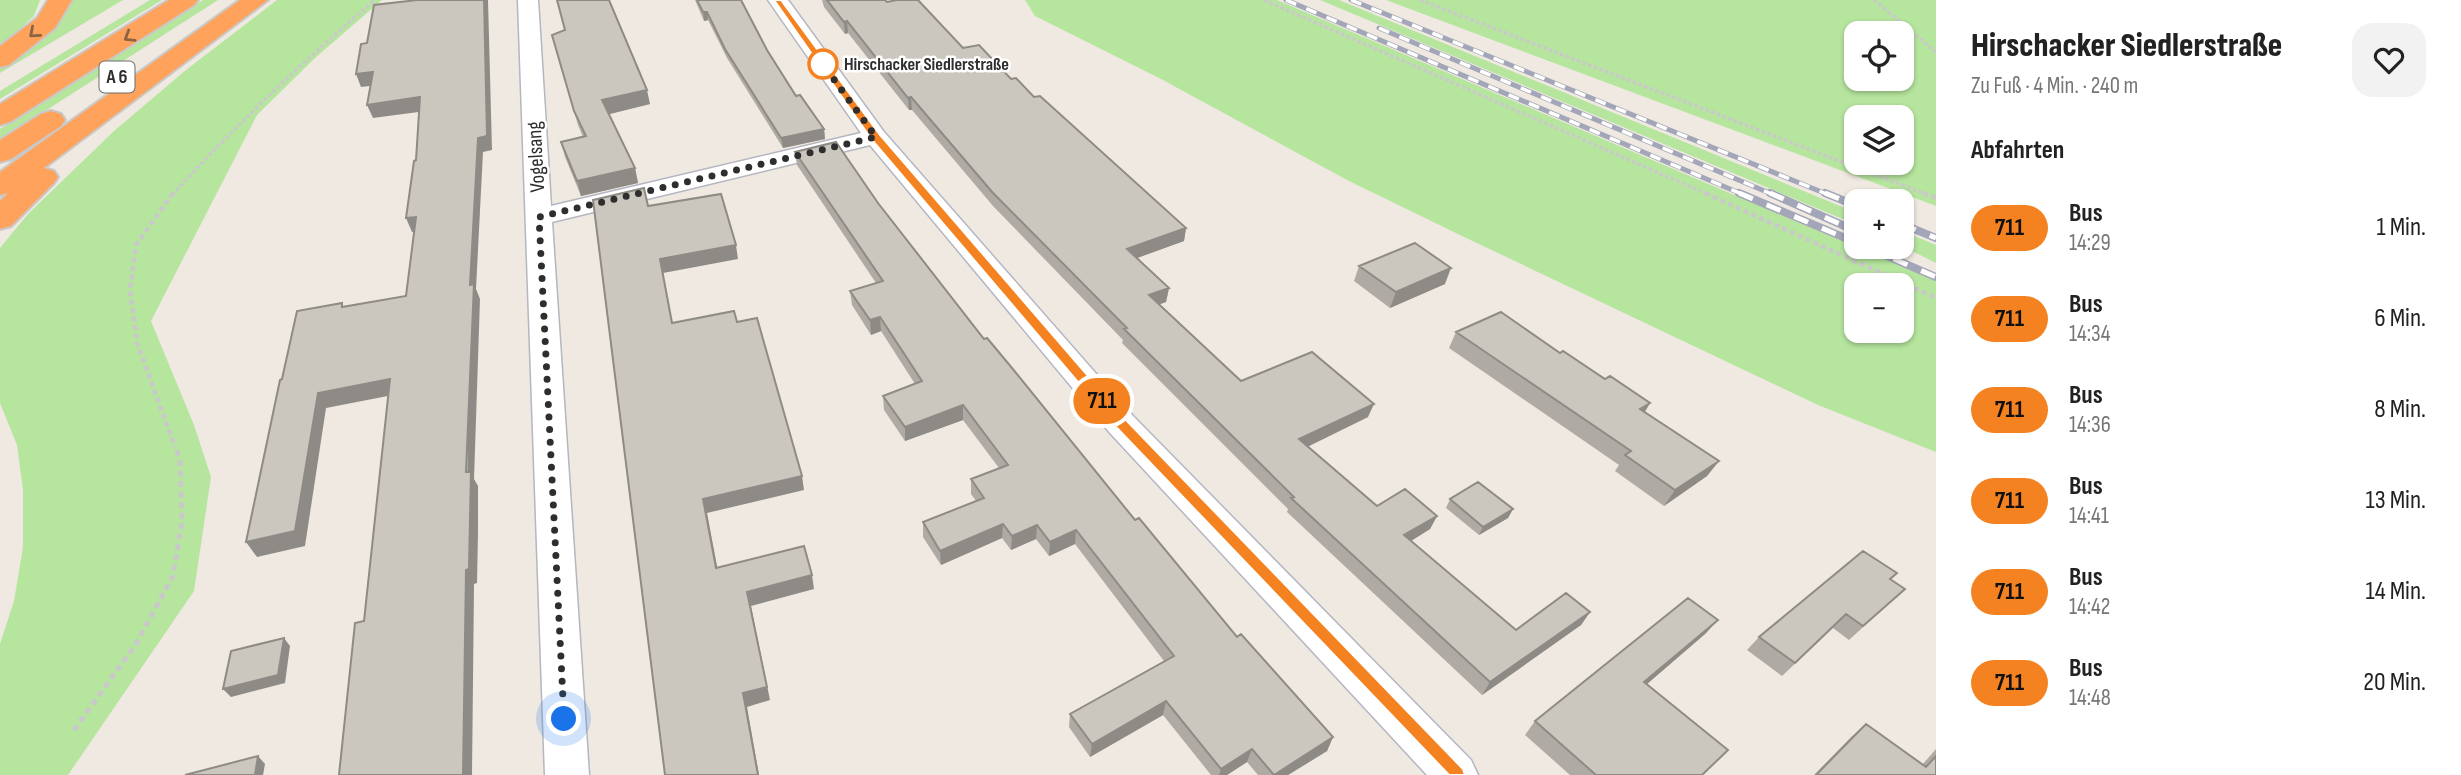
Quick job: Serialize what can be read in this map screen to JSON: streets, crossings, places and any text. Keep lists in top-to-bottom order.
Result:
{
  "streets": {
    "highway": ["A 6"],
    "street": ["Vogelsang"]
  },
  "places": ["Hirschacker Siedlerstraße"],
  "lines": ["bus line 711"],
  "page": {
    "on_map": "711",
    "heading": [
      ["Hirschacker Siedlerstraße", "Zu Fuß · 4 Min. · 240 m"],
      "Abfahrten"
    ],
    "map_buttons": ["+", "−"],
    "list": [
      {
        "mark": "711",
        "name": "Bus",
        "note": "14:29",
        "value": "1 Min."
      },
      {
        "mark": "711",
        "name": "Bus",
        "note": "14:34",
        "value": "6 Min."
      },
      {
        "mark": "711",
        "name": "Bus",
        "note": "14:36",
        "value": "8 Min."
      },
      {
        "mark": "711",
        "name": "Bus",
        "note": "14:41",
        "value": "13 Min."
      },
      {
        "mark": "711",
        "name": "Bus",
        "note": "14:42",
        "value": "14 Min."
      },
      {
        "mark": "711",
        "name": "Bus",
        "note": "14:48",
        "value": "20 Min."
      }
    ]
  }
}
